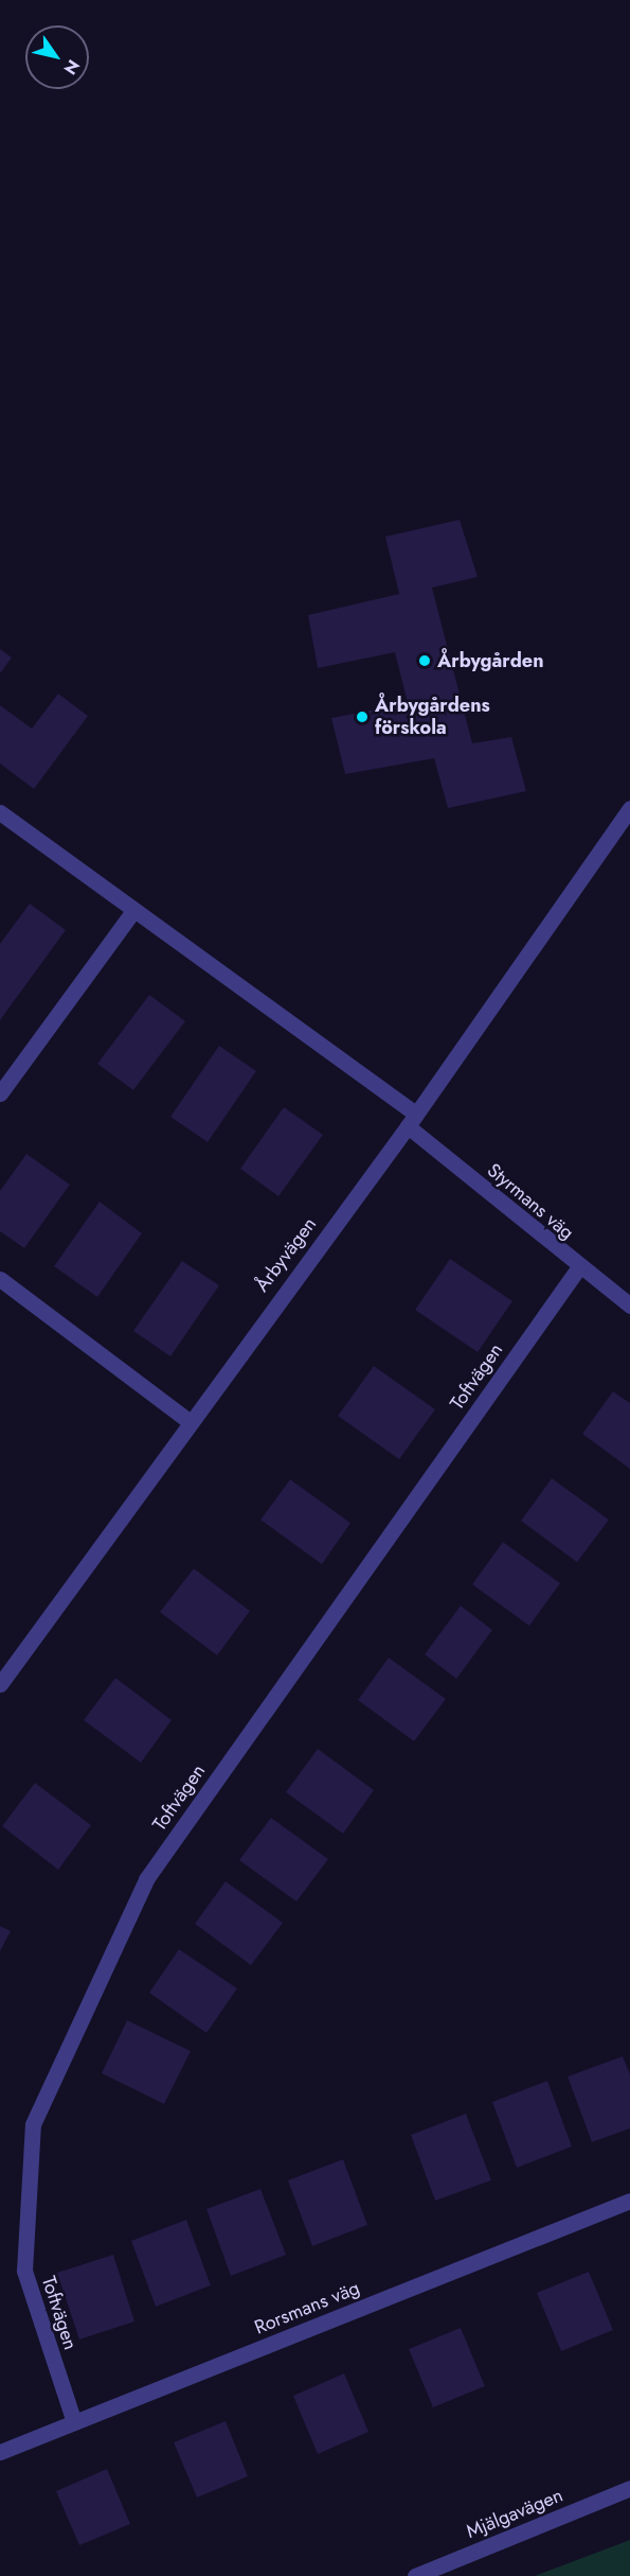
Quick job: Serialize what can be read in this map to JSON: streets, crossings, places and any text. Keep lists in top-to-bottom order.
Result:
{
  "streets": {
    "street": [
      "Styrmans väg",
      "Årbyvägen",
      "Toftvägen",
      "Rorsmans väg",
      "Mjälgavägen"
    ]
  },
  "crossings": [
    ["Styrmans väg", "Årbyvägen"],
    ["Styrmans väg", "Toftvägen"],
    ["Toftvägen", "Rorsmans väg"]
  ],
  "places": ["Årbygården", "Årbygårdens förskola"],
  "north": "bottom right"
}
